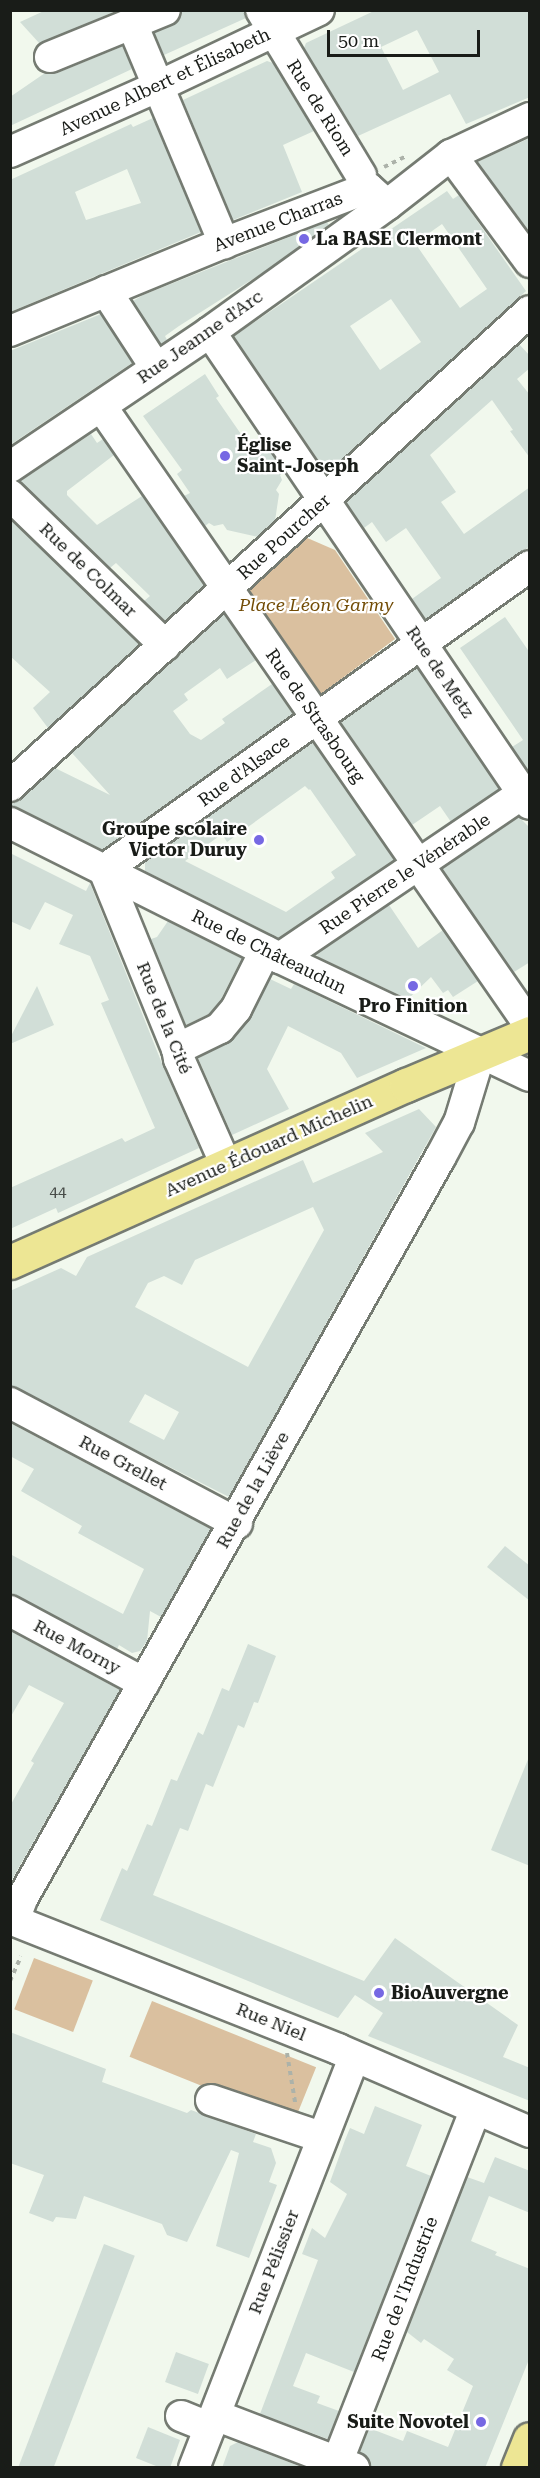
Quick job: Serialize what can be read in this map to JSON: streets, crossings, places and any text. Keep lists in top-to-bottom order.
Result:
{
  "streets": {
    "main road": ["Avenue Édouard Michelin"],
    "street": [
      "Avenue Albert et Élisabeth",
      "Rue de Riom",
      "Avenue Charras",
      "Rue Jeanne d'Arc",
      "Rue Pourcher",
      "Rue de Colmar",
      "Rue de Metz",
      "Rue de Strasbourg",
      "Rue d'Alsace",
      "Rue Pierre le Vénérable",
      "Rue de Châteaudun",
      "Rue de la Cité",
      "Rue Grellet",
      "Rue de la Liève",
      "Rue Morny",
      "Rue Niel",
      "Rue Pélissier",
      "Rue de l'Industrie"
    ]
  },
  "crossings": [
    ["Avenue Albert et Élisabeth", "Rue de Riom"],
    ["Avenue Charras", "Rue Jeanne d'Arc"],
    ["Rue Jeanne d'Arc", "Rue de Metz"],
    ["Rue Jeanne d'Arc", "Rue de Strasbourg"],
    ["Rue Pourcher", "Rue de Colmar"],
    ["Rue Pourcher", "Rue de Metz"],
    ["Rue Pourcher", "Rue de Strasbourg"],
    ["Rue de Metz", "Rue d'Alsace"],
    ["Rue de Metz", "Rue Pierre le Vénérable"],
    ["Rue de Strasbourg", "Rue d'Alsace"],
    ["Rue de Strasbourg", "Rue Pierre le Vénérable"],
    ["Rue d'Alsace", "Rue de Châteaudun"],
    ["Rue d'Alsace", "Rue de la Cité"],
    ["Rue Pierre le Vénérable", "Rue de Châteaudun"],
    ["Rue de Châteaudun", "Rue de la Cité"],
    ["Rue de Châteaudun", "Avenue Édouard Michelin"],
    ["Rue de Châteaudun", "Rue de la Liève"],
    ["Rue de la Cité", "Avenue Édouard Michelin"],
    ["Avenue Édouard Michelin", "Rue de la Liève"],
    ["Rue Grellet", "Rue de la Liève"],
    ["Rue de la Liève", "Rue Morny"],
    ["Rue de la Liève", "Rue Niel"],
    ["Rue Niel", "Rue Pélissier"],
    ["Rue Niel", "Rue de l'Industrie"]
  ],
  "parks": ["Place Léon Garmy"],
  "places": [
    "La BASE Clermont",
    "Église Saint-Joseph",
    "Groupe scolaire Victor Duruy",
    "Pro Finition",
    "BioAuvergne",
    "Suite Novotel"
  ],
  "house_numbers": ["44"],
  "scale_bar": "50 m"
}
